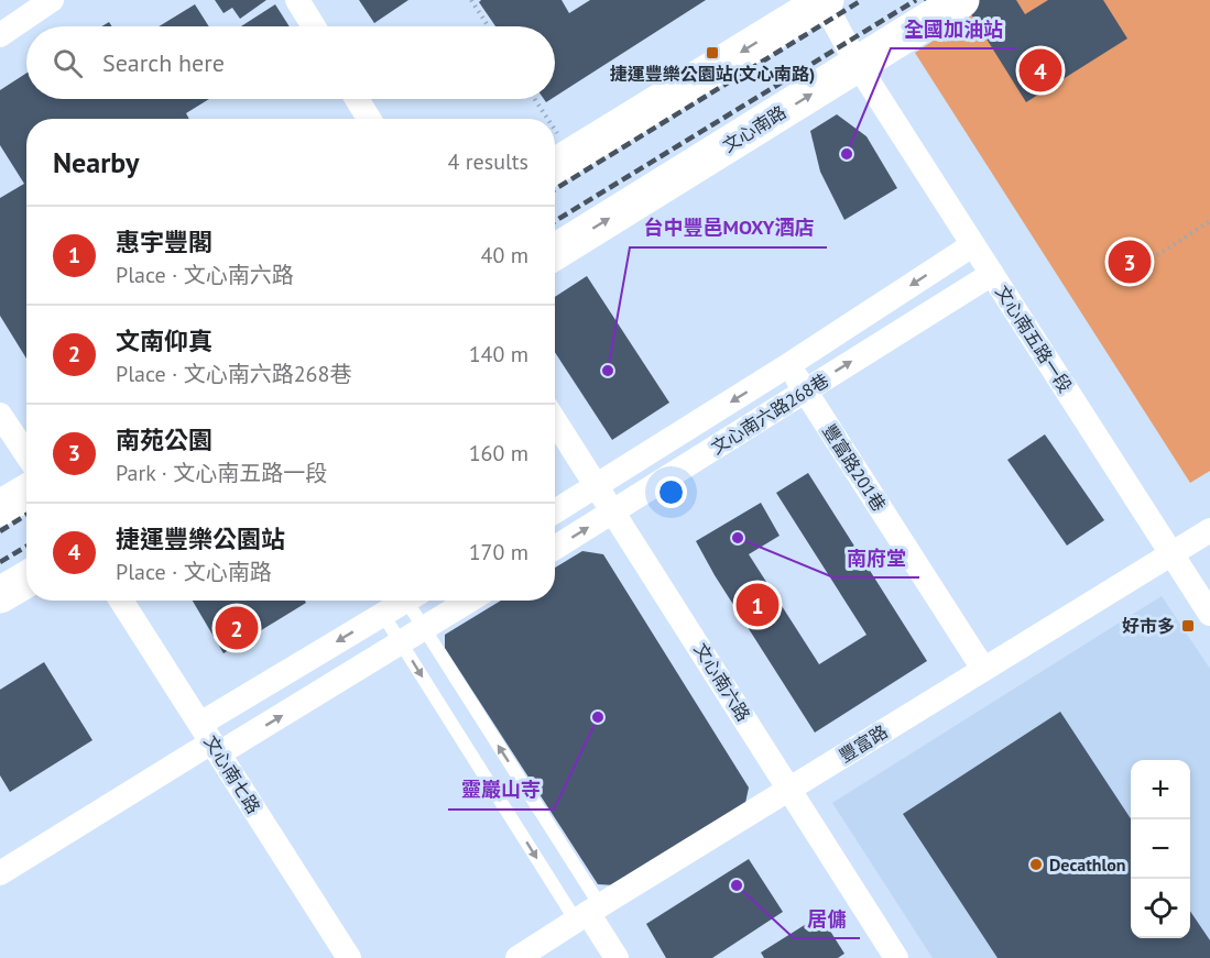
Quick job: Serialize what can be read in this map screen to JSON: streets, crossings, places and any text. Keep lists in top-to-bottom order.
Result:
{
  "streets": {
    "main road": ["文心南路"],
    "street": [
      "文心南五路一段",
      "文心南六路268巷",
      "豐富路201巷",
      "文心南六路",
      "豐富路",
      "文心南七路"
    ]
  },
  "crossings": [
    ["文心南路", "文心南五路一段"],
    ["文心南五路一段", "文心南六路268巷"],
    ["文心南五路一段", "豐富路"],
    ["文心南六路268巷", "豐富路201巷"],
    ["文心南六路268巷", "文心南六路"],
    ["豐富路201巷", "豐富路"],
    ["文心南六路", "豐富路"]
  ],
  "places": {
    "transit": ["捷運豐樂公園站(文心南路)", "好市多"],
    "other": [
      "全國加油站",
      "台中豐邑MOXY酒店",
      "南府堂",
      "靈巖山寺",
      "Decathlon",
      "居傭"
    ]
  },
  "page": {
    "search": "Search here",
    "pins": [
      "4",
      "3",
      "1",
      "2"
    ],
    "heading": ["Nearby", "4 results"],
    "list": [
      {
        "mark": "1",
        "name": "惠宇豐閣",
        "note": "Place · 文心南六路",
        "value": "40 m"
      },
      {
        "mark": "2",
        "name": "文南仰真",
        "note": "Place · 文心南六路268巷",
        "value": "140 m"
      },
      {
        "mark": "3",
        "name": "南苑公園",
        "note": "Park · 文心南五路一段",
        "value": "160 m"
      },
      {
        "mark": "4",
        "name": "捷運豐樂公園站",
        "note": "Place · 文心南路",
        "value": "170 m"
      }
    ],
    "map_buttons": ["+", "−"]
  }
}
